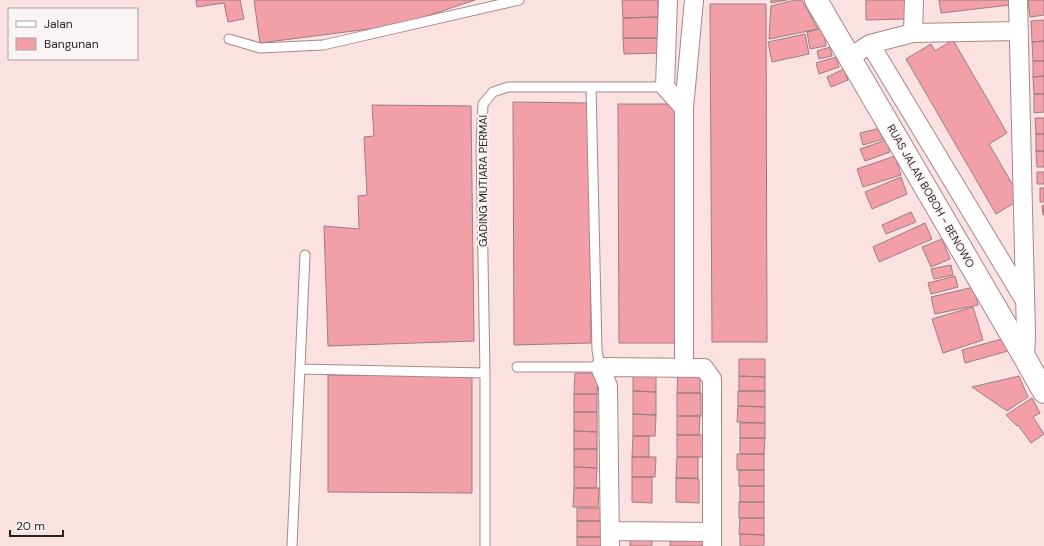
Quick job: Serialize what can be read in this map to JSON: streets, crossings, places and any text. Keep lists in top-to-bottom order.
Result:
{
  "streets": {
    "main road": ["RUAS JALAN BOBOH - BENOWO"],
    "lane": ["GADING MUTIARA PERMAI"]
  },
  "legend": ["Jalan", "Bangunan"],
  "scale_bar": "20 m"
}
